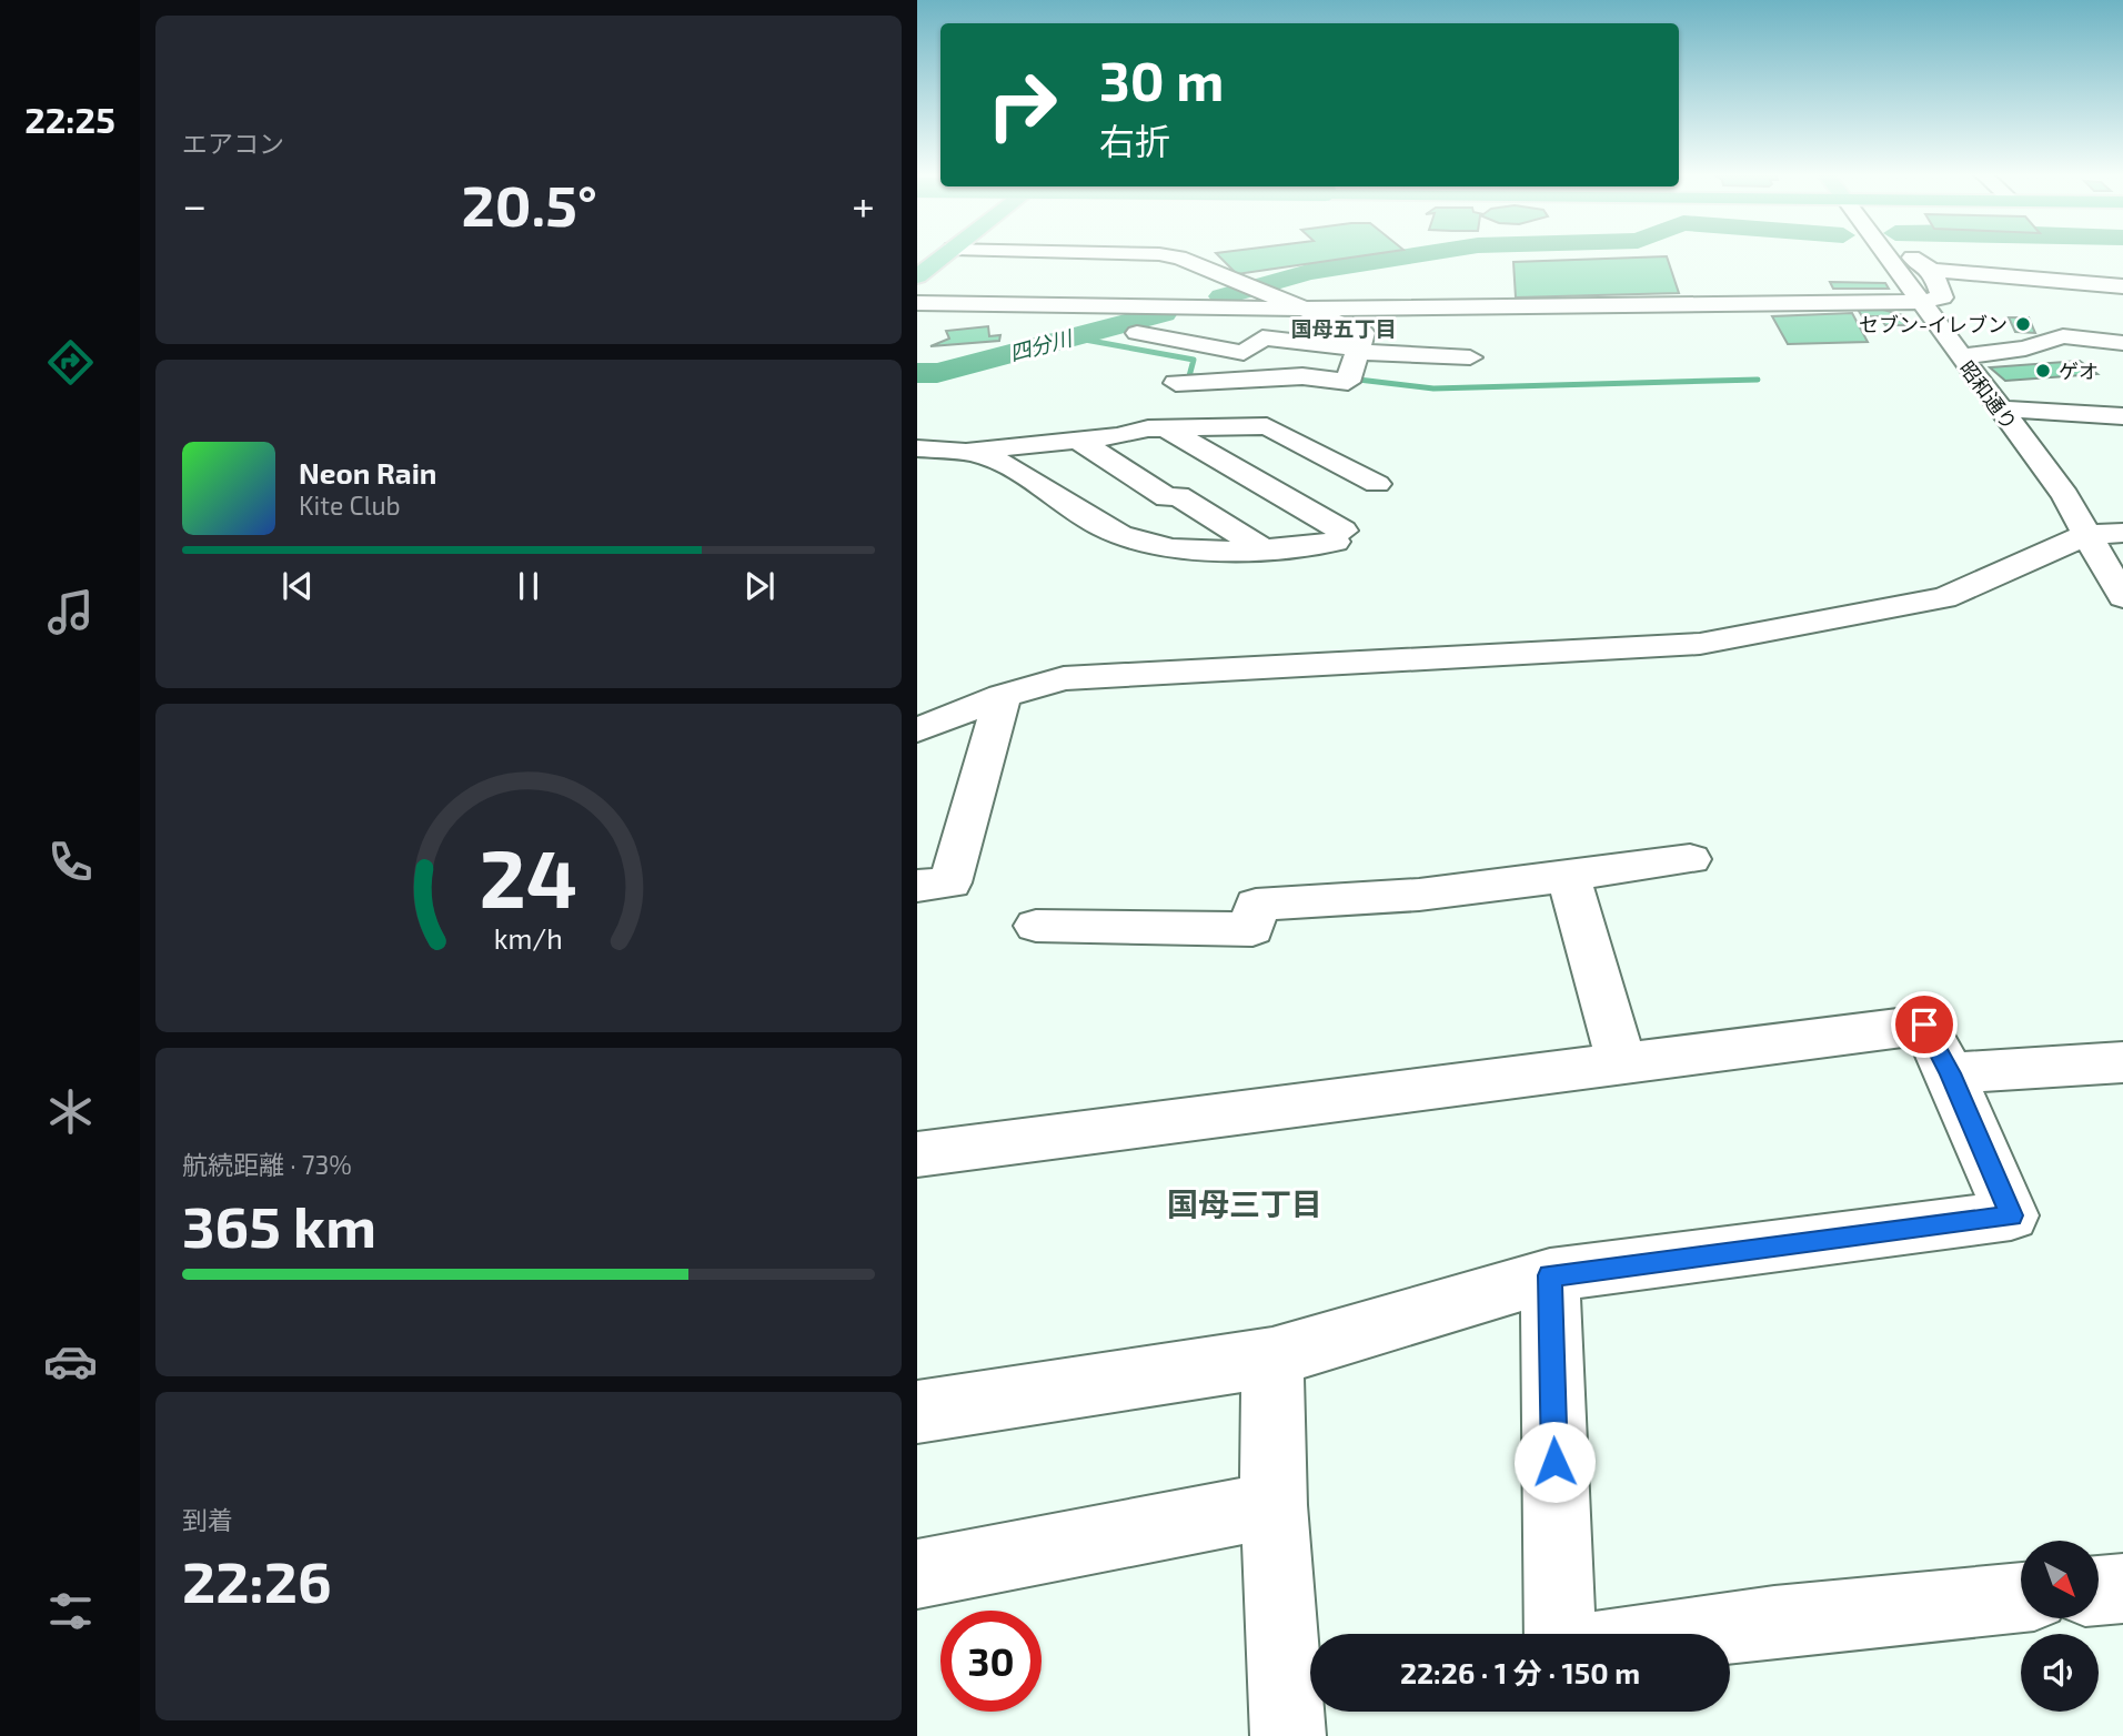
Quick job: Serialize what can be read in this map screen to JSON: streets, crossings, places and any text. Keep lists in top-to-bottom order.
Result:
{
  "streets": {
    "street": ["昭和通り"]
  },
  "districts": ["国母五丁目", "国母三丁目"],
  "water": ["四分川"],
  "places": ["セブン-イレブン", "ゲオ"],
  "north": "bottom right",
  "page": {
    "tabs": "22:25",
    "tile": [
      "エアコン",
      ["航続距離 · 73%", "365 km"],
      ["到着", "22:26"]
    ],
    "turn": ["30 m", "右折"],
    "heat": ["−", "20.5°", "+"],
    "song": ["Neon Rain", "Kite Club"],
    "limit": "30",
    "trip": "22:26 · 1 分 · 150 m",
    "gauge": ["24", "km/h"]
  }
}
